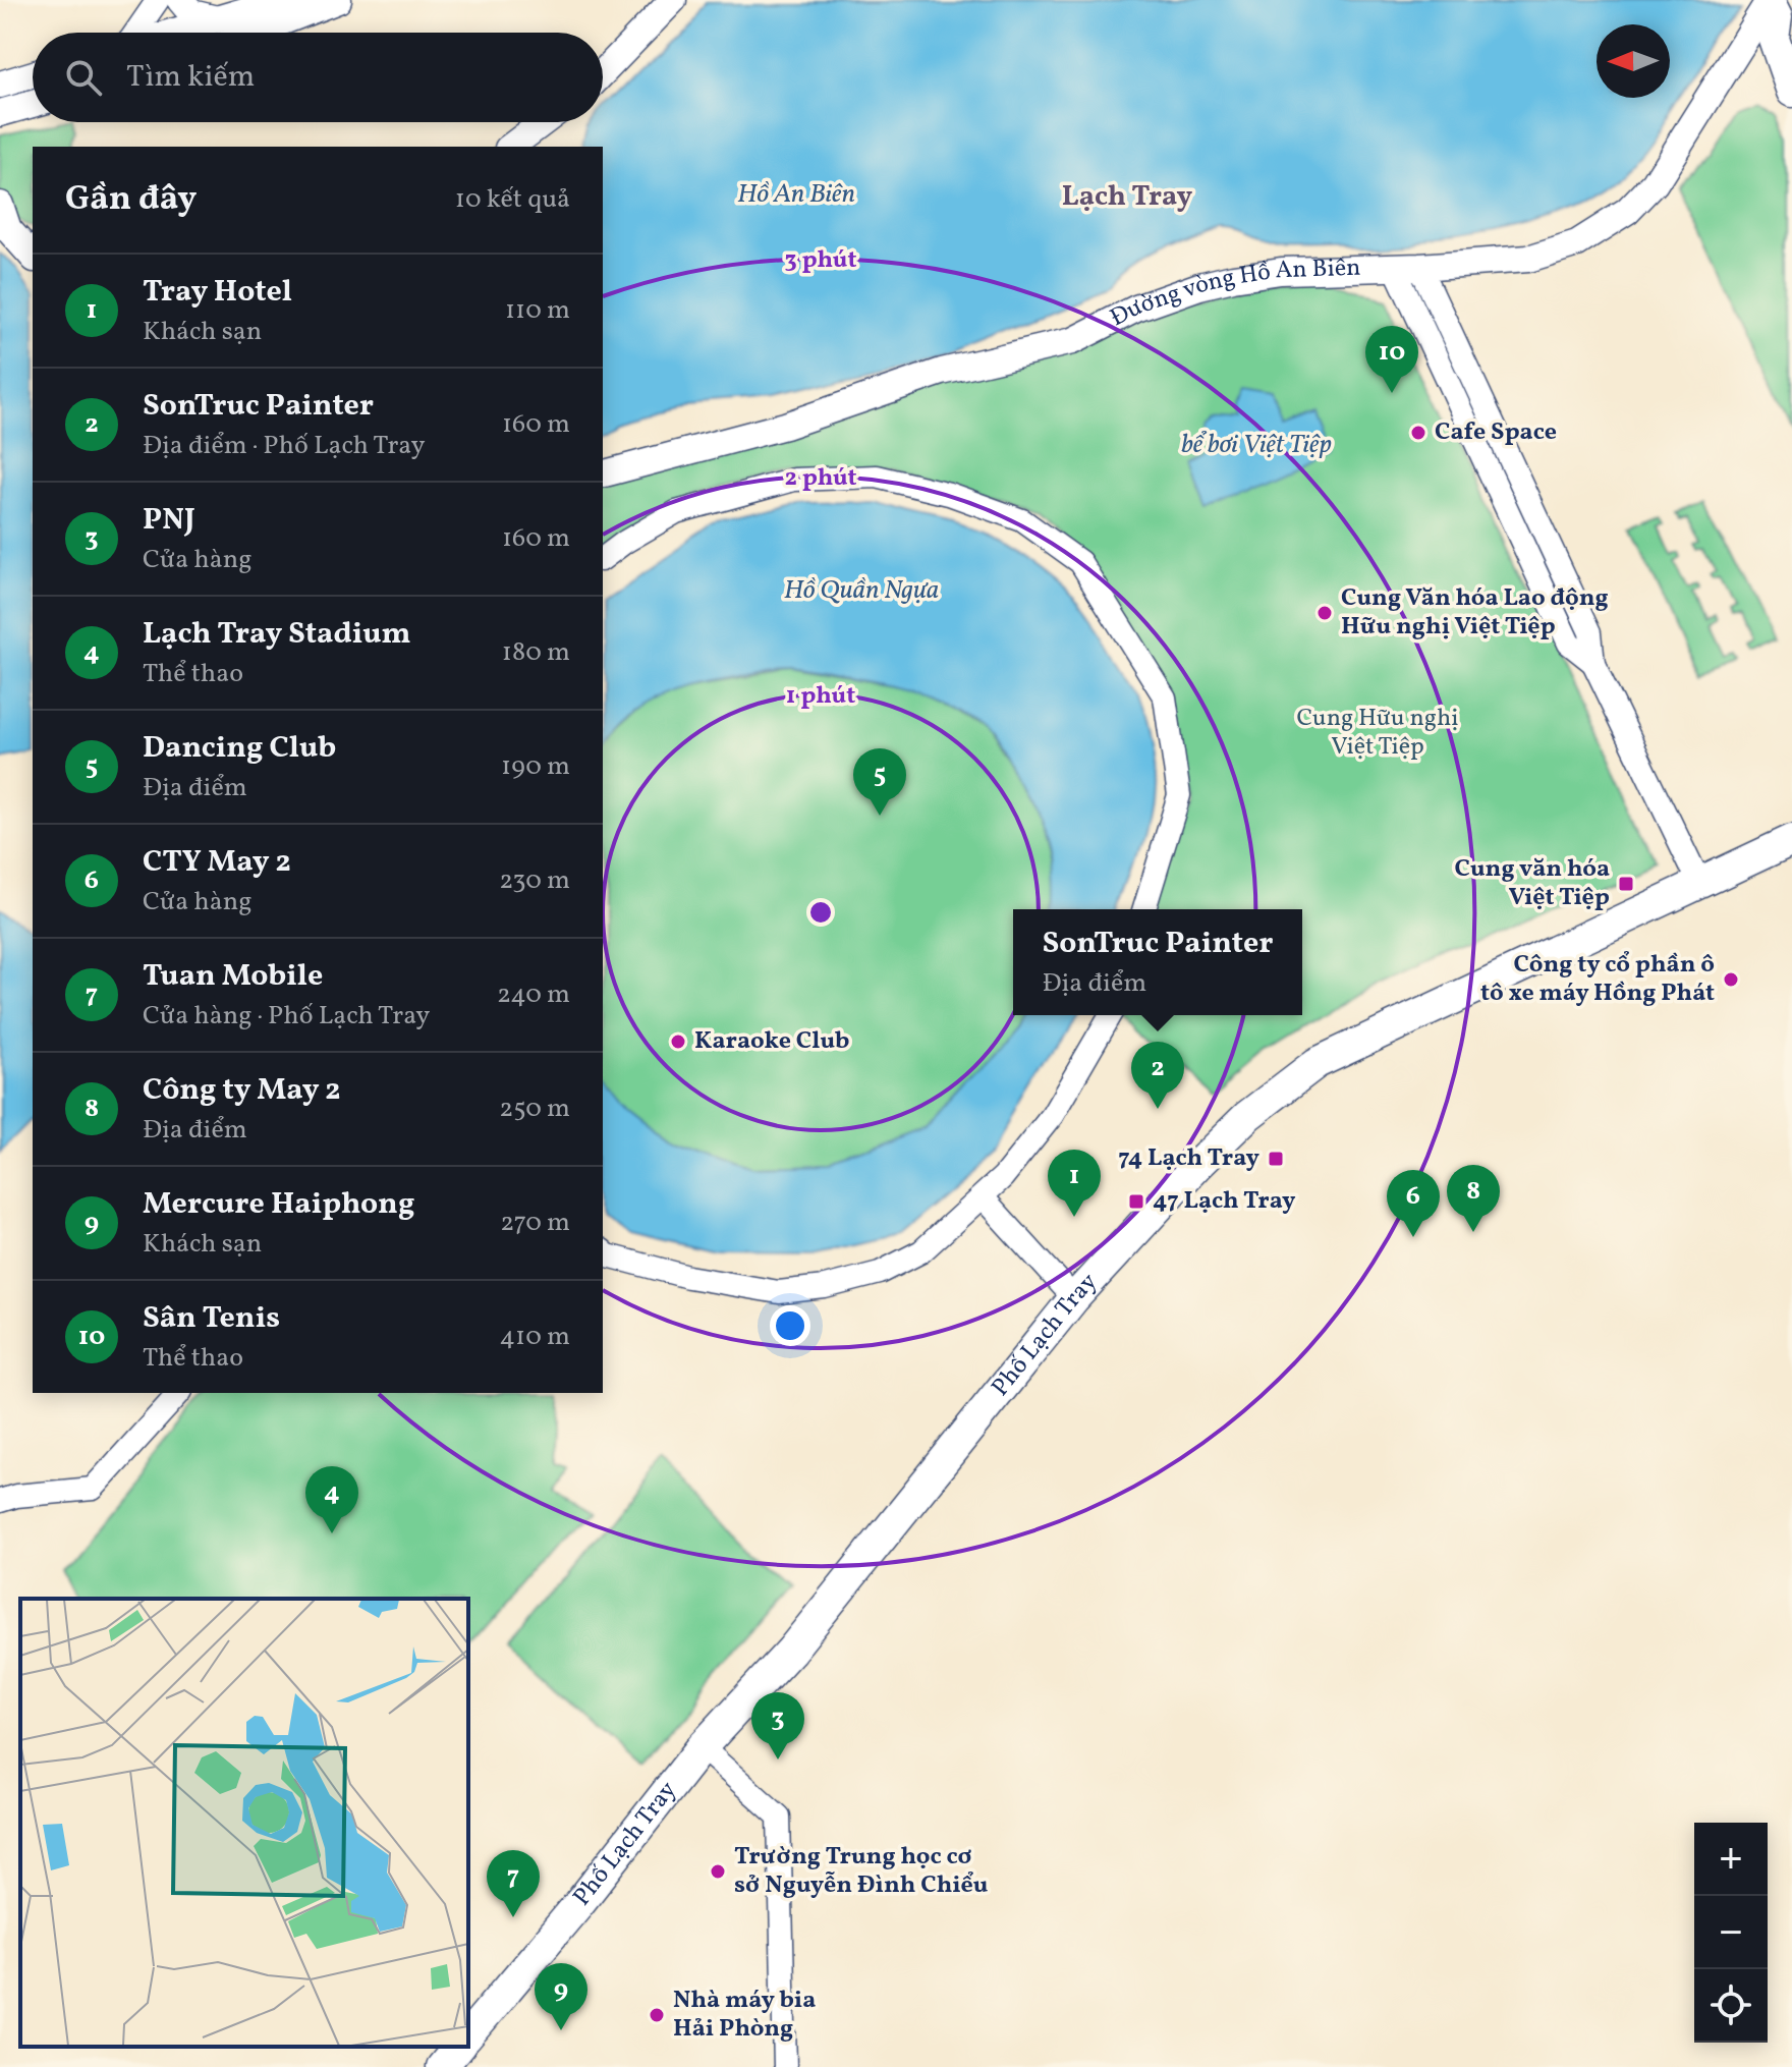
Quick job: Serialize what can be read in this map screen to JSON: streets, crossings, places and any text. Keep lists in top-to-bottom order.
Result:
{
  "streets": {
    "main road": ["Phố Lạch Tray"],
    "street": ["Đường vòng Hồ An Biên"]
  },
  "districts": ["Lạch Tray"],
  "water": ["Hồ An Biên", "bể bơi Việt Tiệp", "Hồ Quần Ngựa"],
  "parks": ["Cung Hữu nghị Việt Tiệp"],
  "places": {
    "other": [
      "Cafe Space",
      "Cung Văn hóa Lao động Hữu nghị Việt Tiệp",
      "Công ty cổ phần ô tô xe máy Hồng Phát",
      "Karaoke Club",
      "Trường Trung học cơ sở Nguyễn Đình Chiểu",
      "Nhà máy bia Hải Phòng"
    ],
    "transit": ["Cung văn hóa Việt Tiệp", "74 Lạch Tray", "47 Lạch Tray"]
  },
  "north": "left",
  "page": {
    "search": "Tìm kiếm",
    "heading": ["Gần đây", "10 kết quả"],
    "list": [
      {
        "mark": "1",
        "name": "Tray Hotel",
        "note": "Khách sạn",
        "value": "110 m"
      },
      {
        "mark": "2",
        "name": "SonTruc Painter",
        "note": "Địa điểm · Phố Lạch Tray",
        "value": "160 m"
      },
      {
        "mark": "3",
        "name": "PNJ",
        "note": "Cửa hàng",
        "value": "160 m"
      },
      {
        "mark": "4",
        "name": "Lạch Tray Stadium",
        "note": "Thể thao",
        "value": "180 m"
      },
      {
        "mark": "5",
        "name": "Dancing Club",
        "note": "Địa điểm",
        "value": "190 m"
      },
      {
        "mark": "6",
        "name": "CTY May 2",
        "note": "Cửa hàng",
        "value": "230 m"
      },
      {
        "mark": "7",
        "name": "Tuan Mobile",
        "note": "Cửa hàng · Phố Lạch Tray",
        "value": "240 m"
      },
      {
        "mark": "8",
        "name": "Công ty May 2",
        "note": "Địa điểm",
        "value": "250 m"
      },
      {
        "mark": "9",
        "name": "Mercure Haiphong",
        "note": "Khách sạn",
        "value": "270 m"
      },
      {
        "mark": "10",
        "name": "Sân Tenis",
        "note": "Thể thao",
        "value": "410 m"
      }
    ],
    "pins": [
      "10",
      "5",
      "2",
      "1",
      "8",
      "6",
      "4",
      "3",
      "7",
      "9"
    ],
    "popup": ["SonTruc Painter", "Địa điểm"],
    "map_buttons": ["+", "−"]
  },
  "rings": ["3 phút", "2 phút", "1 phút"]
}
